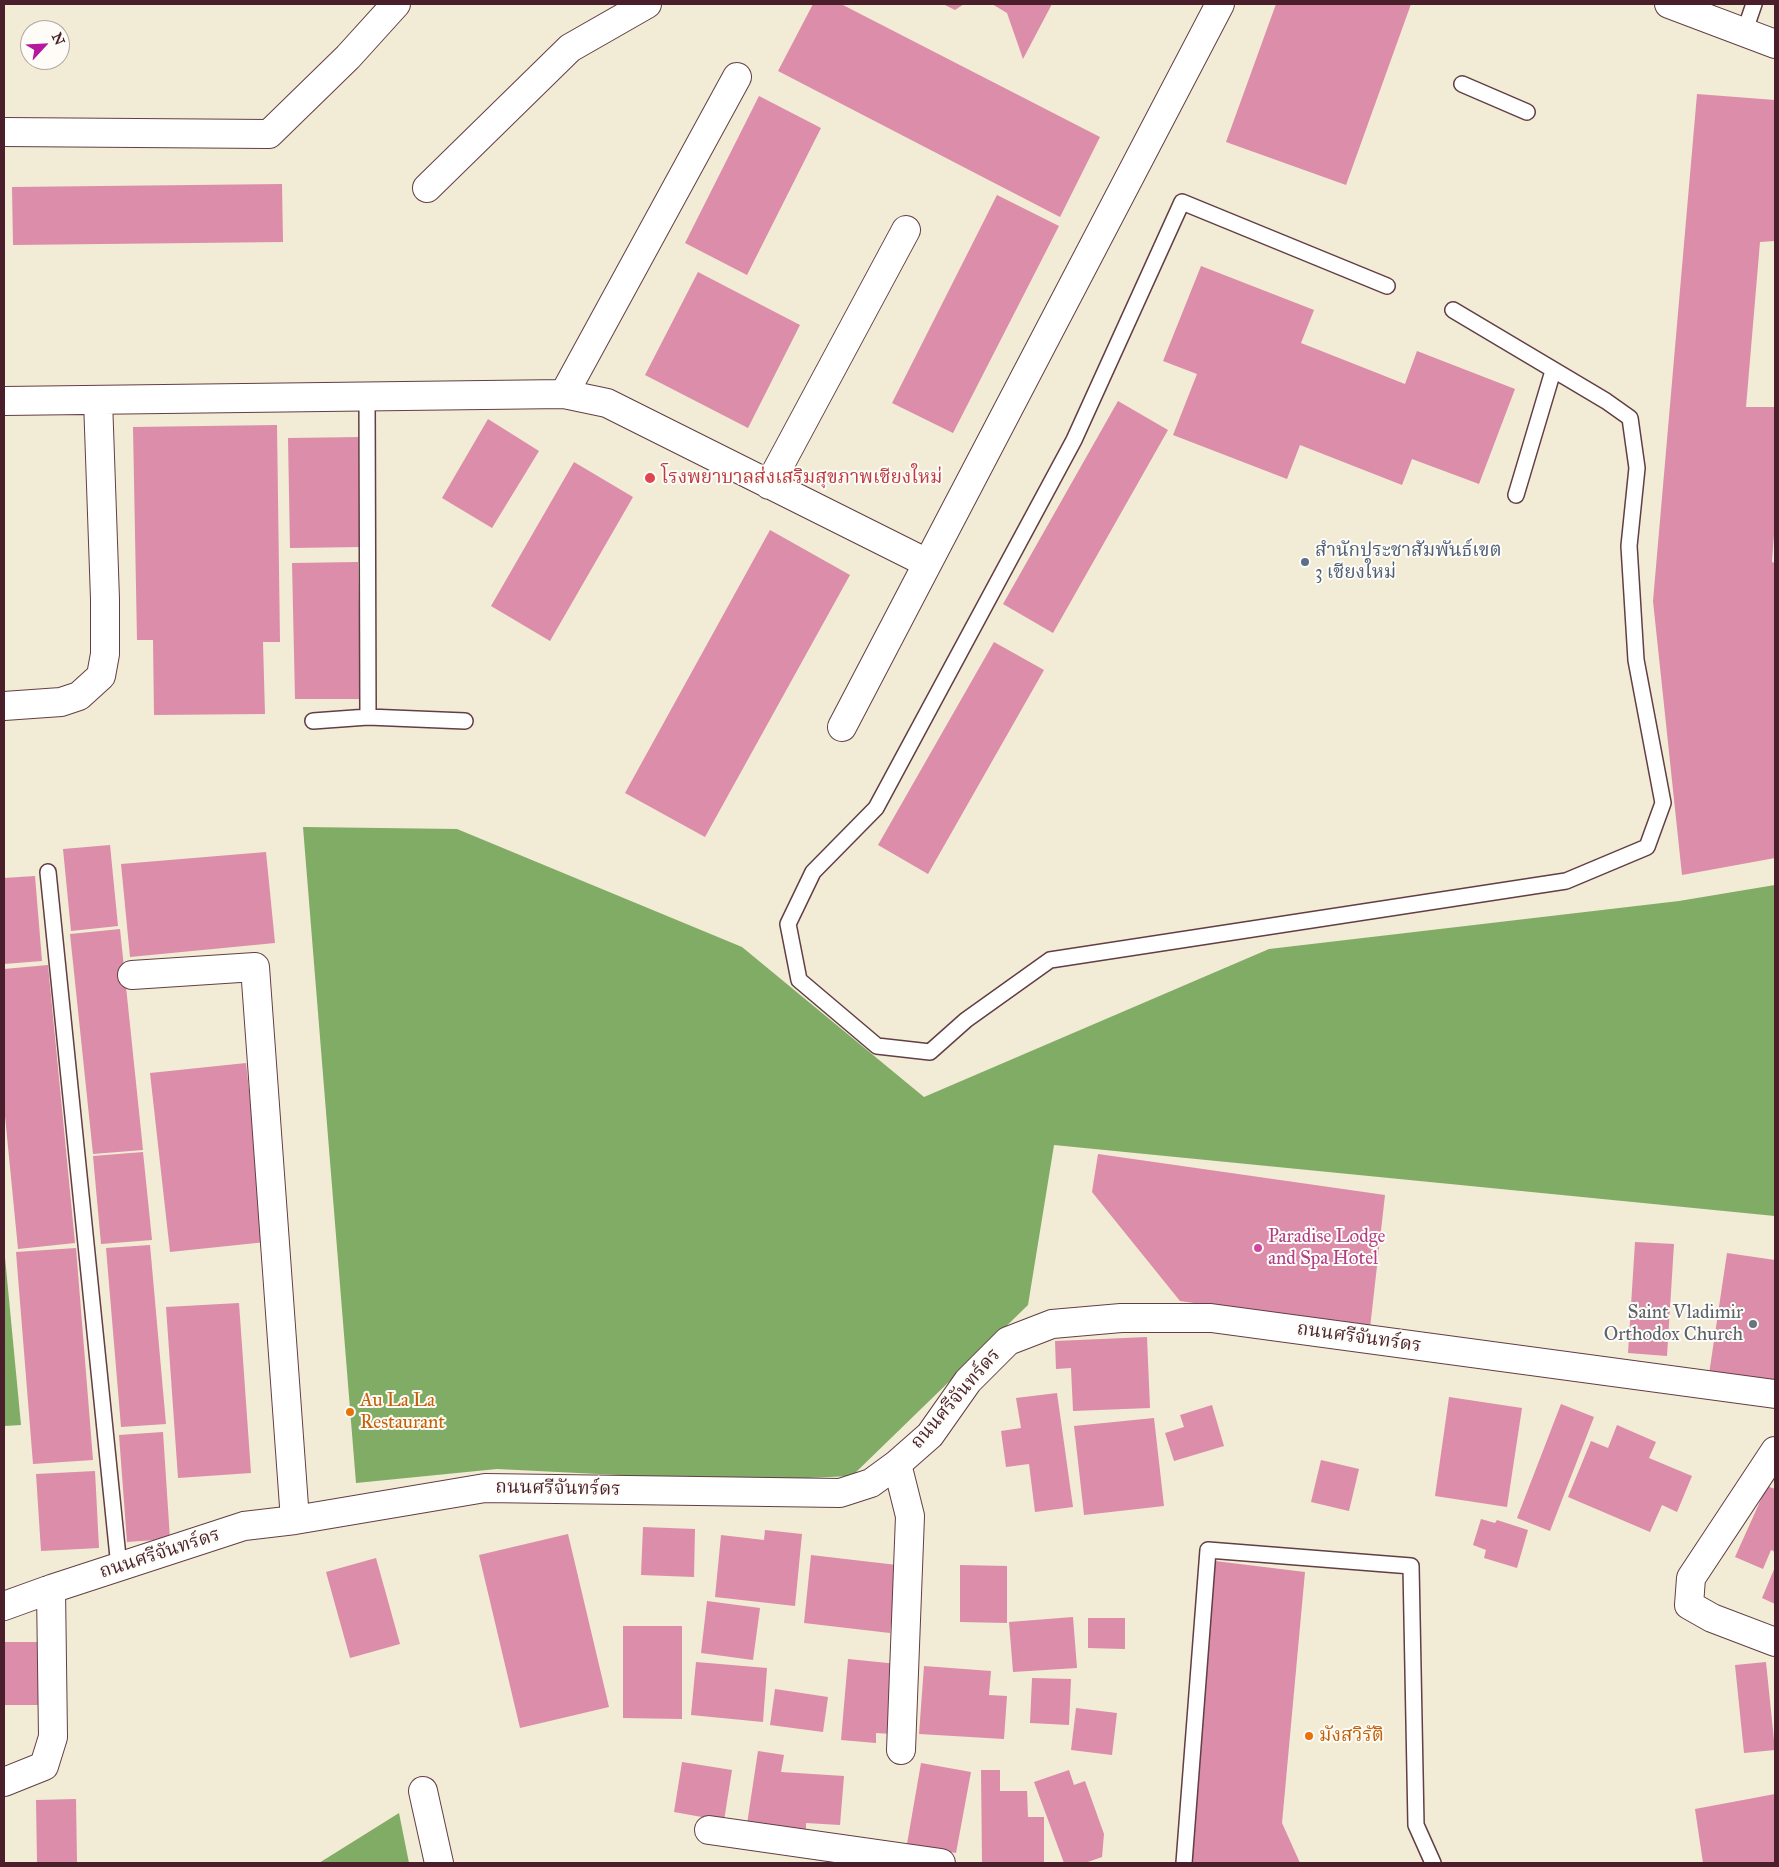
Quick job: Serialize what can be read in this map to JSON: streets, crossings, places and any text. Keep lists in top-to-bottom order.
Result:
{
  "streets": {
    "street": ["ถนนศรีจันทร์ดร"]
  },
  "places": [
    "โรงพยาบาลส่งเสริมสุขภาพเชียงใหม่",
    "สำนักประชาสัมพันธ์เขต 3 เชียงใหม่",
    "Paradise Lodge and Spa Hotel",
    "Saint Vladimir Orthodox Church",
    "Au La La Restaurant",
    "มังสวิรัติ"
  ],
  "north": "top right"
}
